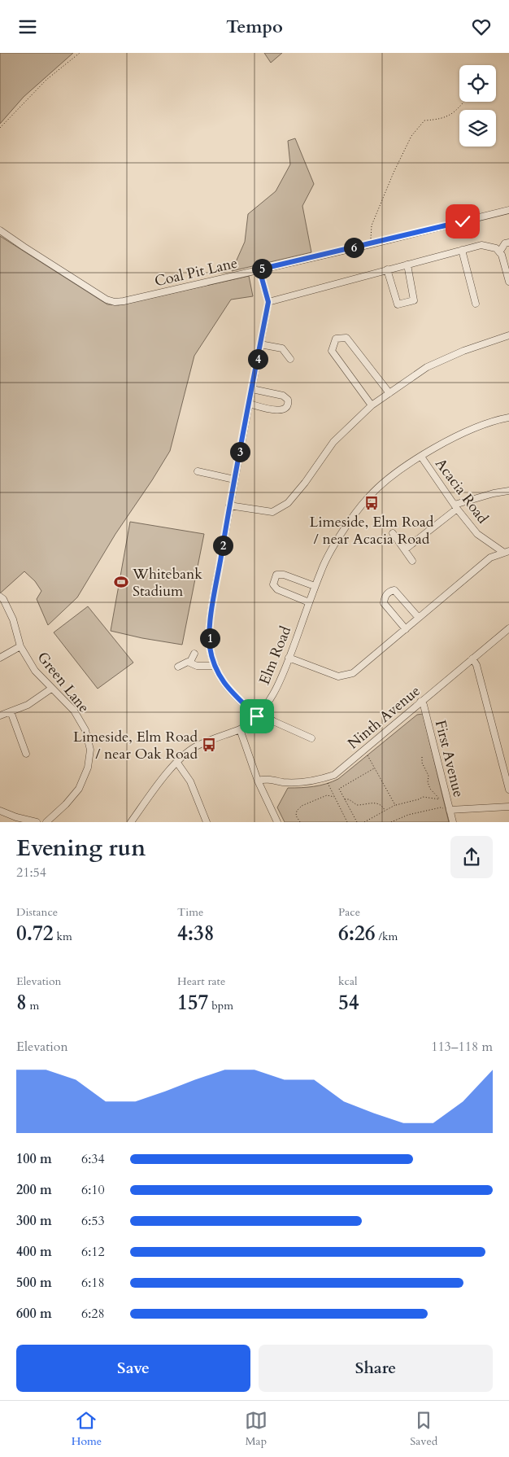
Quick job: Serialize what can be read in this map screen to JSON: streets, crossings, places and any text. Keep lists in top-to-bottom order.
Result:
{
  "streets": {
    "street": [
      "Coal Pit Lane",
      "Acacia Road",
      "Elm Road",
      "Green Lane",
      "Ninth Avenue",
      "First Avenue"
    ]
  },
  "crossings": [
    ["Acacia Road", "Elm Road"],
    ["Ninth Avenue", "First Avenue"]
  ],
  "places": {
    "bus stop": ["Limeside, Elm Road / near Acacia Road", "Limeside, Elm Road / near Oak Road"],
    "sports": ["Whitebank Stadium"]
  },
  "page": {
    "header": "Tempo",
    "pins": [
      "6",
      "5",
      "4",
      "3",
      "2",
      "1"
    ],
    "heading": ["Evening run", "21:54"],
    "stats": [
      ["Distance", "0.72 km"],
      ["Time", "4:38"],
      ["Pace", "6:26 /km"],
      ["Elevation", "8 m"],
      ["Heart rate", "157 bpm"],
      ["kcal", "54"]
    ],
    "chart": ["Elevation", "113–118 m"],
    "list": [
      {
        "name": "100 m",
        "note": "6:34"
      },
      {
        "name": "200 m",
        "note": "6:10"
      },
      {
        "name": "300 m",
        "note": "6:53"
      },
      {
        "name": "400 m",
        "note": "6:12"
      },
      {
        "name": "500 m",
        "note": "6:18"
      },
      {
        "name": "600 m",
        "note": "6:28"
      }
    ],
    "buttons": ["Save", "Share"],
    "tabs": ["Home", "Map", "Saved"]
  }
}
